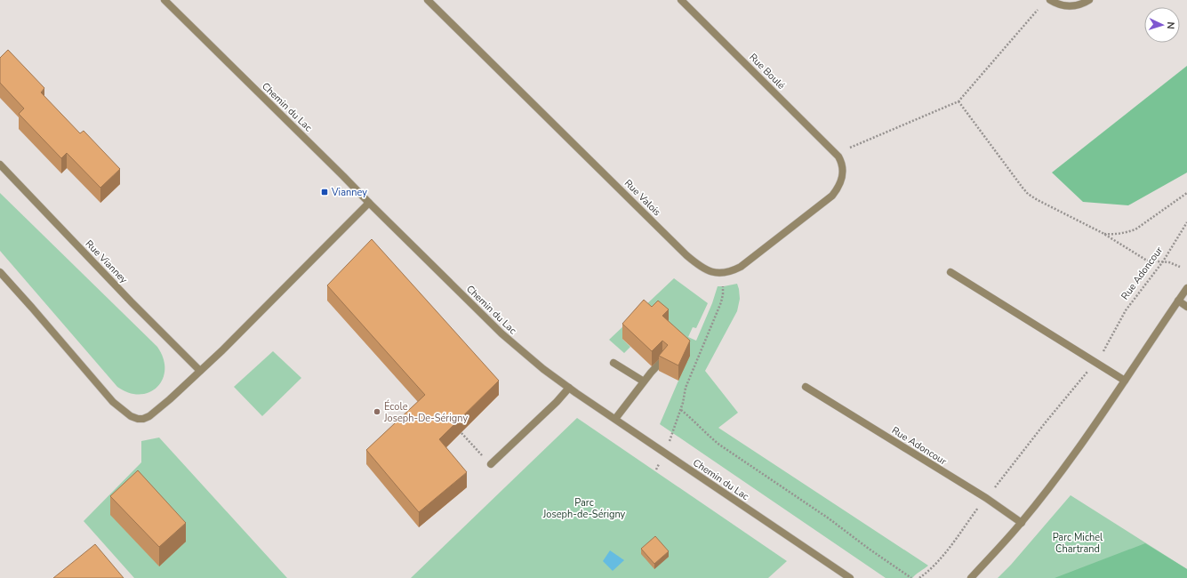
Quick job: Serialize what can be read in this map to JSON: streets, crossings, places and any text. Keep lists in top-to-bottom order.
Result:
{
  "streets": {
    "street": [
      "Rue Boulé",
      "Chemin du Lac",
      "Rue Valois",
      "Rue Vianney",
      "Rue Adoncour"
    ]
  },
  "crossings": [
    ["Rue Boulé", "Rue Valois"]
  ],
  "parks": ["Parc Joseph-de-Sérigny", "Parc Michel Chartrand"],
  "places": {
    "transit": ["Vianney"],
    "other": ["École Joseph-De-Sérigny"]
  },
  "north": "right"
}
